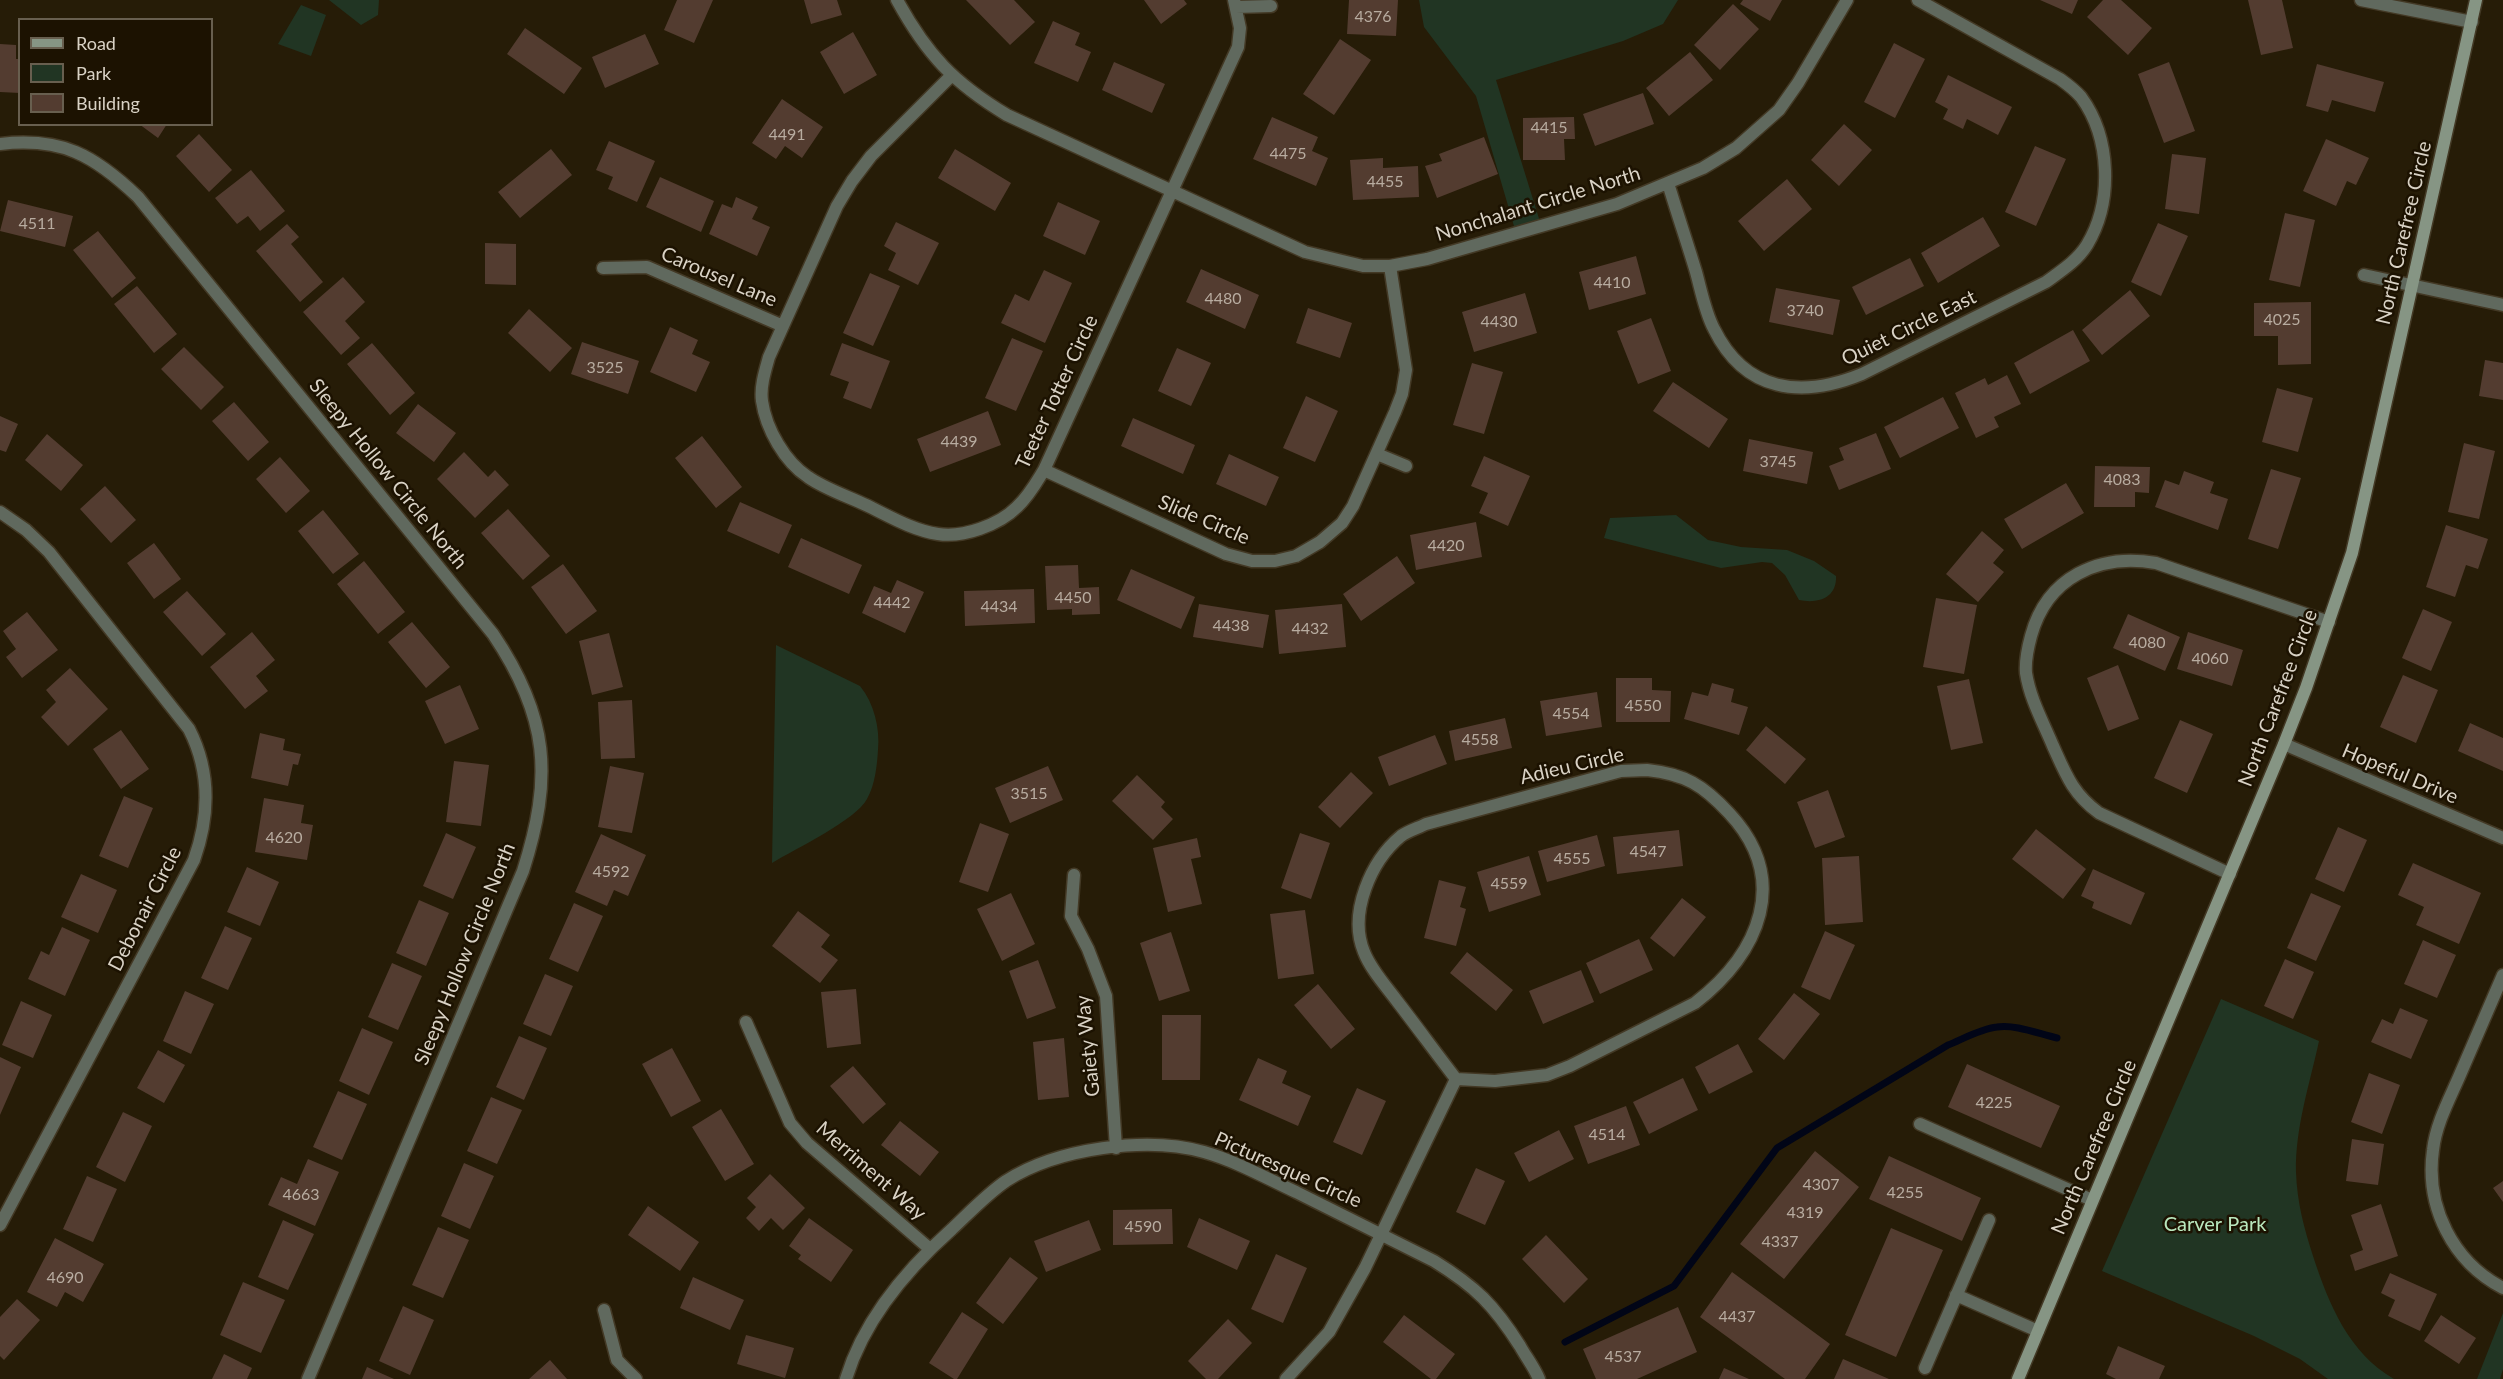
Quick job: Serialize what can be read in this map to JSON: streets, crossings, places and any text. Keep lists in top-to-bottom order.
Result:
{
  "streets": {
    "main road": ["North Carefree Circle"],
    "street": [
      "Nonchalant Circle North",
      "Carousel Lane",
      "Quiet Circle East",
      "Teeter Totter Circle",
      "Sleepy Hollow Circle North",
      "Slide Circle",
      "Adieu Circle",
      "Hopeful Drive",
      "Debonair Circle",
      "Gaiety Way",
      "Picturesque Circle",
      "Merriment Way"
    ]
  },
  "crossings": [
    ["Nonchalant Circle North", "Quiet Circle East"],
    ["Nonchalant Circle North", "Teeter Totter Circle"],
    ["Nonchalant Circle North", "Slide Circle"],
    ["North Carefree Circle", "Hopeful Drive"],
    ["Carousel Lane", "Teeter Totter Circle"],
    ["Teeter Totter Circle", "Slide Circle"],
    ["Gaiety Way", "Picturesque Circle"],
    ["Picturesque Circle", "Merriment Way"]
  ],
  "parks": ["Carver Park"],
  "house_numbers": [
    "4376",
    "4415",
    "4491",
    "4475",
    "4455",
    "4511",
    "4410",
    "4480",
    "3740",
    "4025",
    "4430",
    "3525",
    "4439",
    "3745",
    "4083",
    "4420",
    "4450",
    "4442",
    "4434",
    "4438",
    "4432",
    "4080",
    "4060",
    "4550",
    "4554",
    "4558",
    "3515",
    "4620",
    "4547",
    "4555",
    "4592",
    "4559",
    "4225",
    "4514",
    "4307",
    "4255",
    "4663",
    "4319",
    "4590",
    "4337",
    "4690",
    "4437",
    "4537"
  ],
  "legend": ["Road", "Park", "Building"]
}
